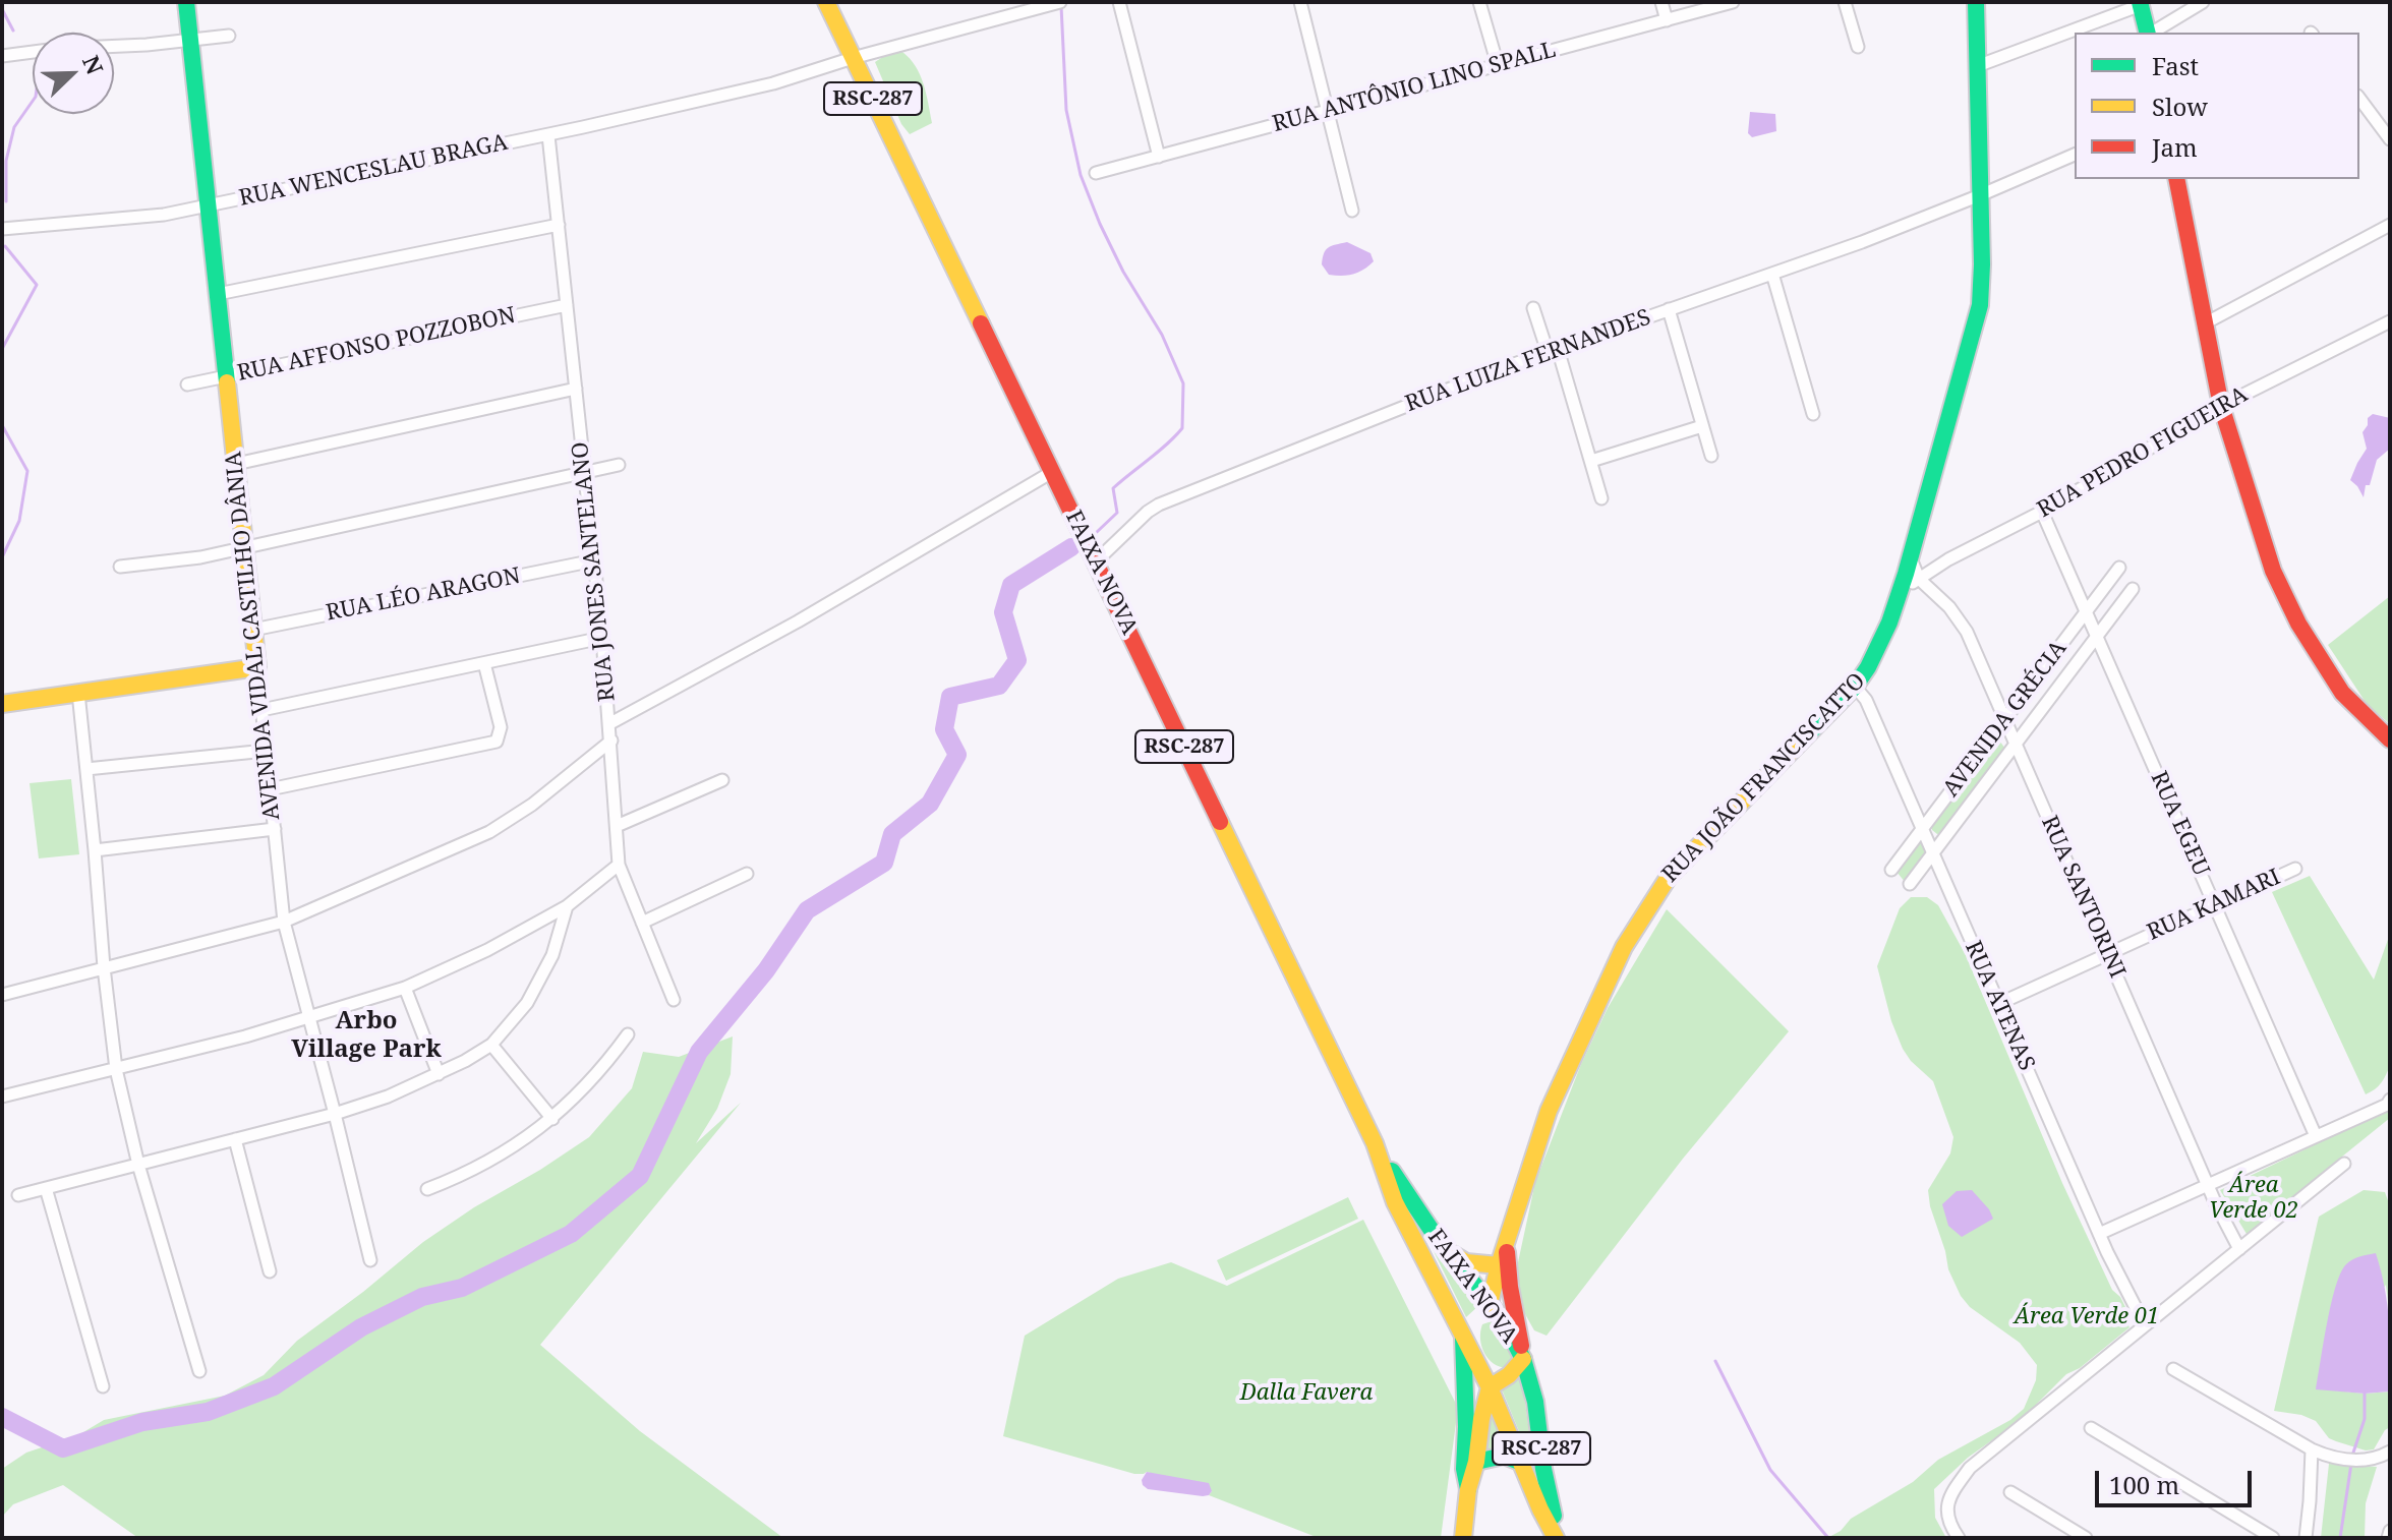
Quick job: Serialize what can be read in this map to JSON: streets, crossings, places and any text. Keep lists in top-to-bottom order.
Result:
{
  "streets": {
    "main road": [
      "RSC-287",
      "FAIXA NOVA",
      "AVENIDA VIDAL CASTILHO DÂNIA",
      "RUA JOÃO FRANCISCATTO"
    ],
    "street": [
      "RUA ANTÔNIO LINO SPALL",
      "RUA WENCESLAU BRAGA",
      "RUA AFFONSO POZZOBON",
      "RUA LUIZA FERNANDES",
      "RUA PEDRO FIGUEIRA",
      "RUA JONES SANTELANO",
      "RUA LÉO ARAGON",
      "AVENIDA GRÉCIA",
      "RUA EGEU",
      "RUA SANTORINI",
      "RUA KAMARI",
      "RUA ATENAS"
    ]
  },
  "crossings": [
    ["RUA WENCESLAU BRAGA", "RUA JONES SANTELANO"],
    ["RUA WENCESLAU BRAGA", "FAIXA NOVA"],
    ["RUA WENCESLAU BRAGA", "AVENIDA VIDAL CASTILHO DÂNIA"],
    ["RUA AFFONSO POZZOBON", "RUA JONES SANTELANO"],
    ["RUA AFFONSO POZZOBON", "AVENIDA VIDAL CASTILHO DÂNIA"],
    ["RUA LUIZA FERNANDES", "FAIXA NOVA"],
    ["RUA LUIZA FERNANDES", "RUA JOÃO FRANCISCATTO"],
    ["RUA PEDRO FIGUEIRA", "RUA JOÃO FRANCISCATTO"],
    ["RUA PEDRO FIGUEIRA", "RUA EGEU"],
    ["RUA PEDRO FIGUEIRA", "RUA SANTORINI"],
    ["RUA JONES SANTELANO", "RUA LÉO ARAGON"],
    ["FAIXA NOVA", "RUA JOÃO FRANCISCATTO"],
    ["RUA LÉO ARAGON", "AVENIDA VIDAL CASTILHO DÂNIA"],
    ["AVENIDA GRÉCIA", "RUA EGEU"],
    ["AVENIDA GRÉCIA", "RUA SANTORINI"],
    ["AVENIDA GRÉCIA", "RUA ATENAS"],
    ["RUA JOÃO FRANCISCATTO", "RUA SANTORINI"],
    ["RUA JOÃO FRANCISCATTO", "RUA ATENAS"],
    ["RUA EGEU", "RUA KAMARI"],
    ["RUA SANTORINI", "RUA KAMARI"],
    ["RUA KAMARI", "RUA ATENAS"]
  ],
  "districts": ["Arbo Village Park"],
  "parks": ["Área Verde 02", "Área Verde 01", "Dalla Favera"],
  "legend": ["Fast", "Slow", "Jam"],
  "scale_bar": "100 m",
  "north": "top right"
}
